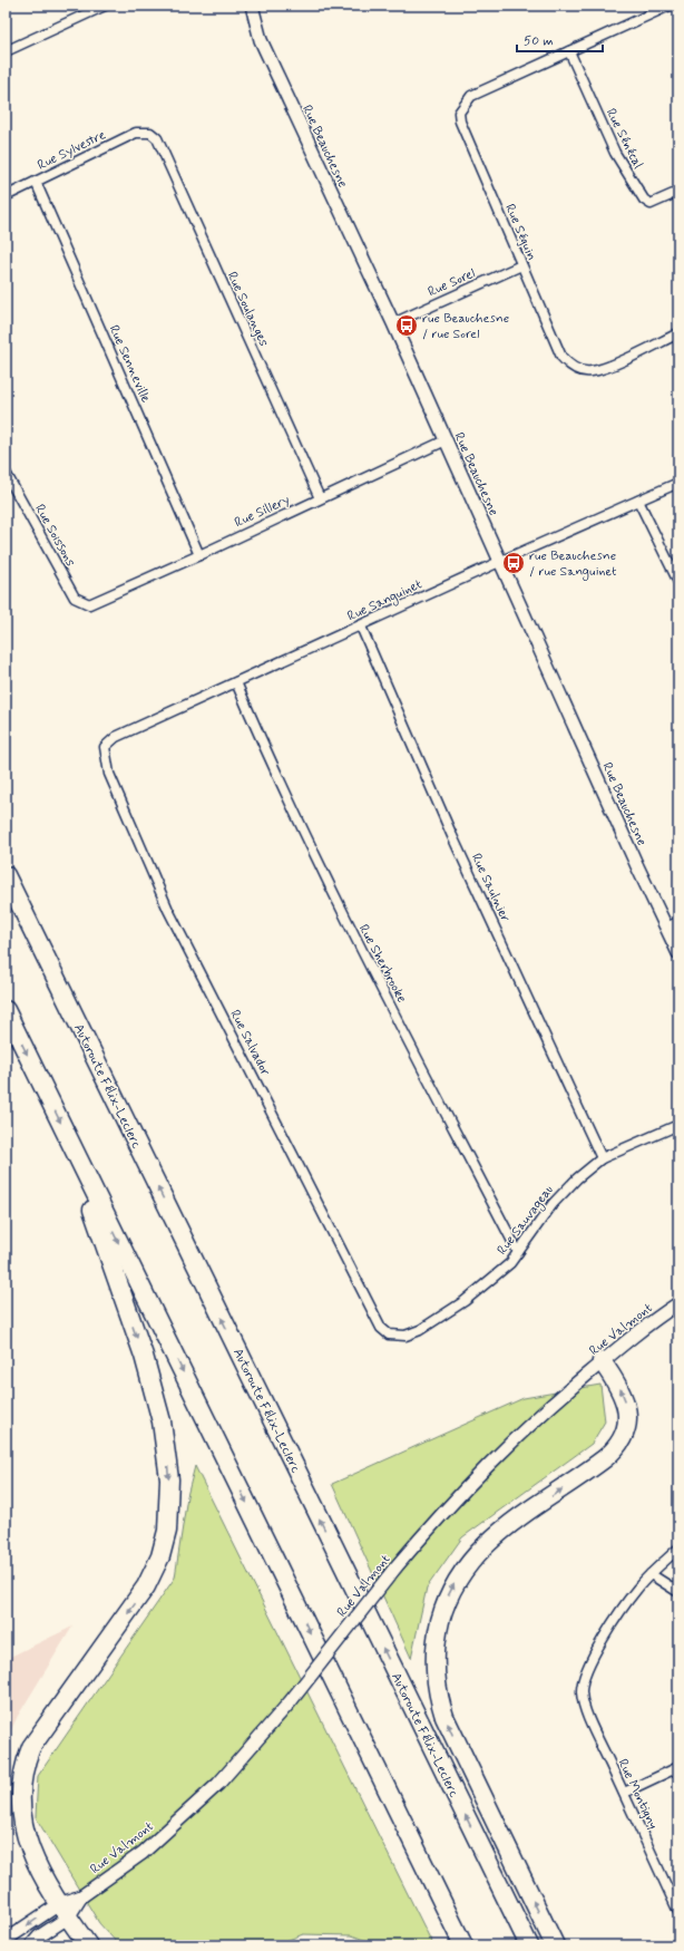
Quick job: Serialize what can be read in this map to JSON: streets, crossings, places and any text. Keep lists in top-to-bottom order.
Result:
{
  "streets": {
    "highway": ["Autoroute Félix-Leclerc"],
    "street": [
      "Rue Sénécal",
      "Rue Beauchesne",
      "Rue Sylvestre",
      "Rue Séguin",
      "Rue Sorel",
      "Rue Soulanges",
      "Rue Senneville",
      "Rue Sillery",
      "Rue Soissons",
      "Rue Sanguinet",
      "Rue Saulnier",
      "Rue Sherbrooke",
      "Rue Salvador",
      "Rue Sauvageau",
      "Rue Valmont",
      "Rue Montigny"
    ]
  },
  "crossings": [
    ["Rue Sénécal", "Rue Séguin"],
    ["Rue Beauchesne", "Rue Sorel"],
    ["Rue Beauchesne", "Rue Sillery"],
    ["Rue Beauchesne", "Rue Sanguinet"],
    ["Rue Sylvestre", "Rue Soulanges"],
    ["Rue Sylvestre", "Rue Senneville"],
    ["Rue Séguin", "Rue Sorel"],
    ["Rue Soulanges", "Rue Sillery"],
    ["Rue Senneville", "Rue Sillery"],
    ["Rue Sillery", "Rue Soissons"],
    ["Rue Sanguinet", "Rue Saulnier"],
    ["Rue Sanguinet", "Rue Sherbrooke"],
    ["Rue Sanguinet", "Rue Salvador"],
    ["Rue Saulnier", "Rue Sauvageau"],
    ["Rue Sherbrooke", "Rue Sauvageau"],
    ["Rue Salvador", "Rue Sauvageau"]
  ],
  "places": {
    "bus stop": ["rue Beauchesne / rue Sorel", "rue Beauchesne / rue Sanguinet"]
  },
  "scale_bar": "50 m"
}
